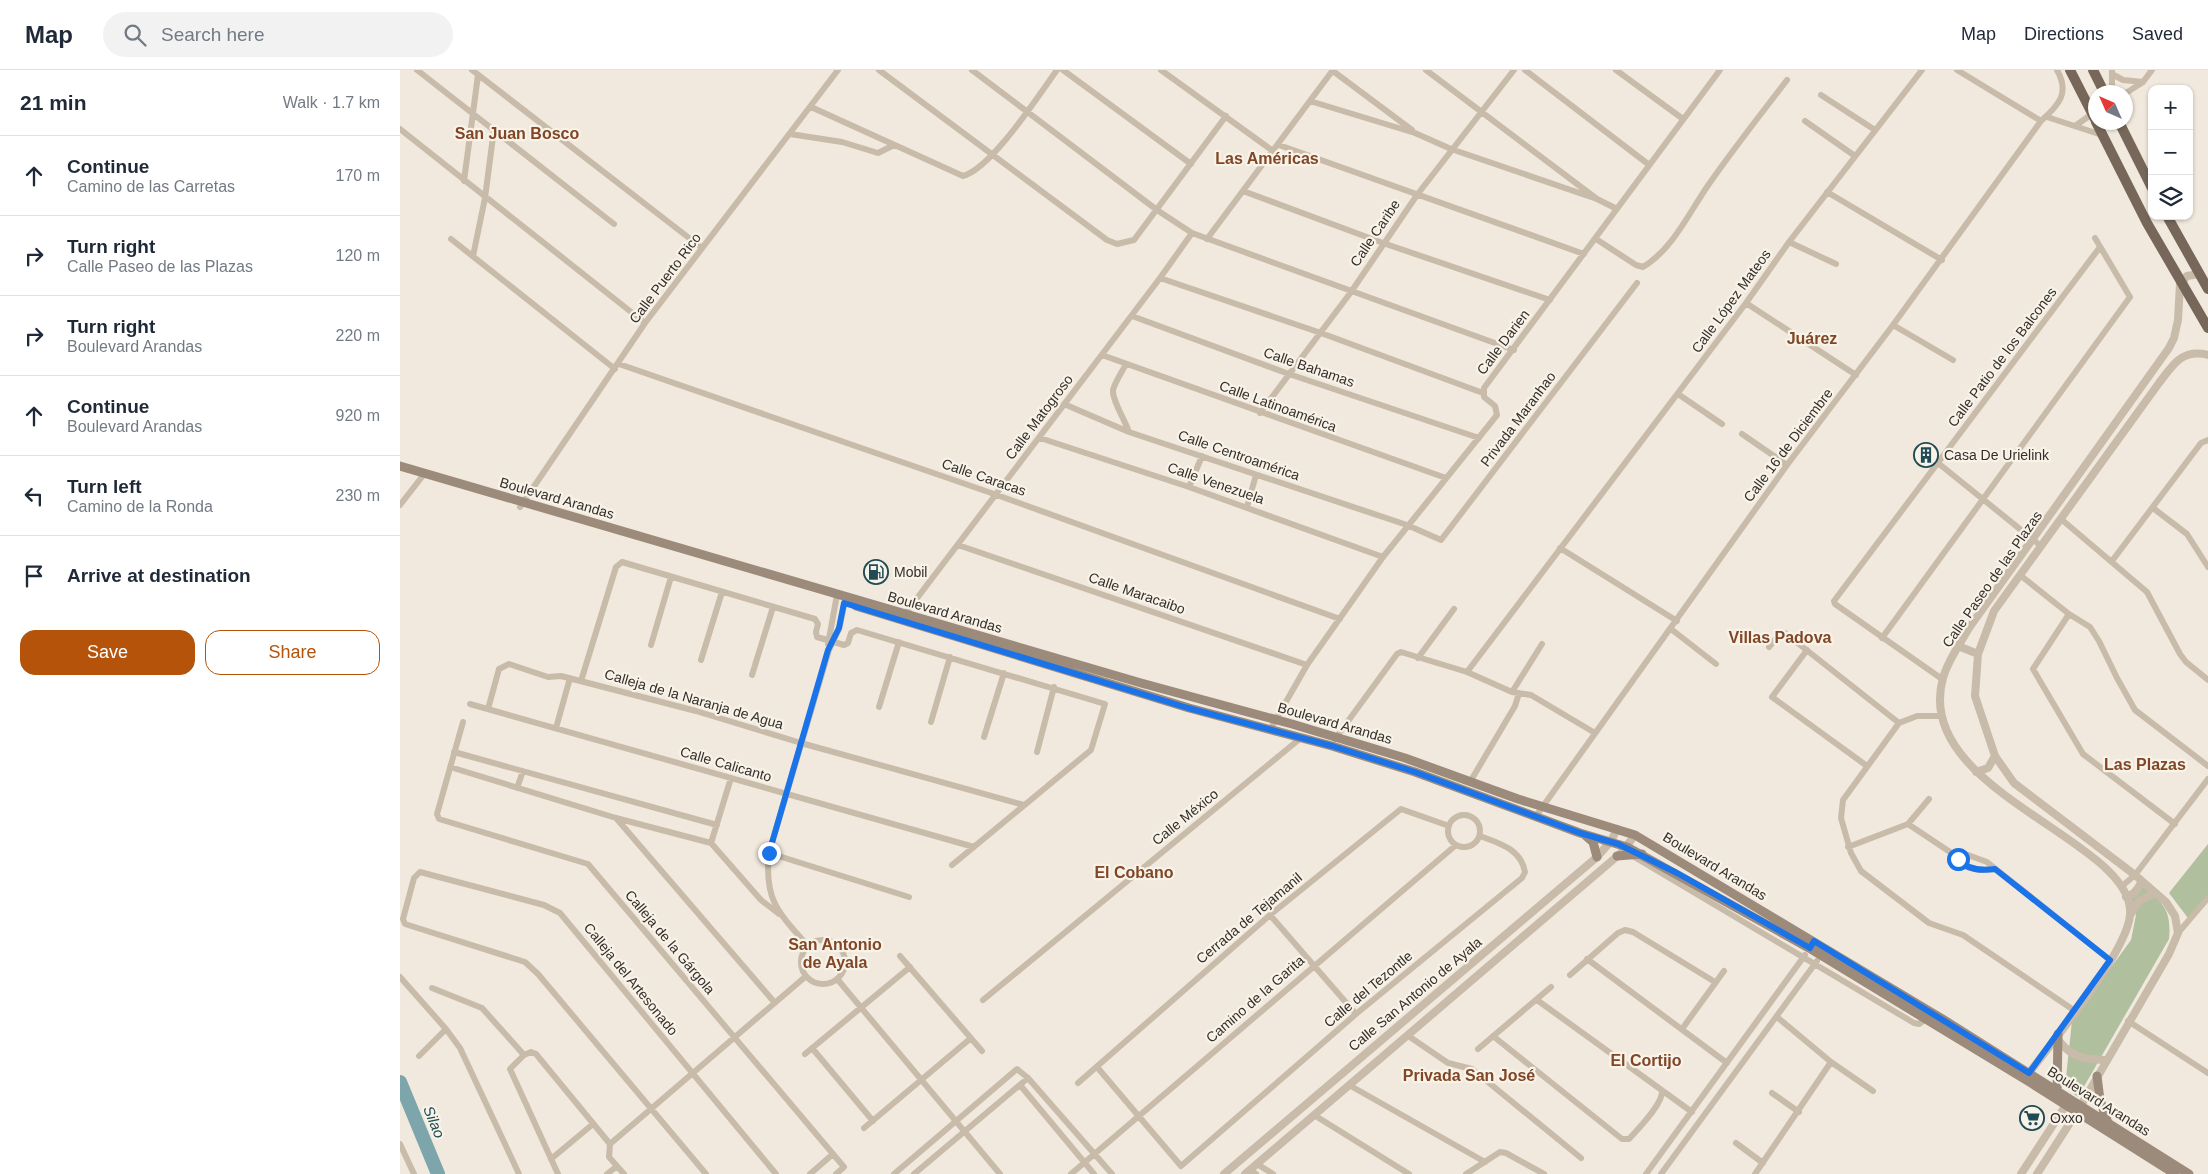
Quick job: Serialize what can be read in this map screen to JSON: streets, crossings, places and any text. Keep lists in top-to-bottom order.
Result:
{
  "streets": {
    "main road": ["Boulevard Arandas"],
    "street": [
      "Calle Caribe",
      "Calle Puerto Rico",
      "Calle López Mateos",
      "Calle Darien",
      "Calle Patio de los Balcones",
      "Calle Bahamas",
      "Calle Latinoamérica",
      "Calle Matogroso",
      "Privada Maranhao",
      "Calle 16 de Diciembre",
      "Calle Centroamérica",
      "Calle Caracas",
      "Calle Venezuela",
      "Calle Paseo de las Plazas",
      "Calle Maracaibo",
      "Calleja de la Naranja de Agua",
      "Calle Calicanto",
      "Calle México",
      "Cerrada de Tejamanil",
      "Calleja de la Gárgola",
      "Calleja del Artesonado",
      "Calle del Tezontle",
      "Calle San Antonio de Ayala",
      "Camino de la Garita"
    ]
  },
  "crossings": [
    ["Calle Caribe", "Calle Bahamas"],
    ["Calle Caribe", "Calle Latinoamérica"],
    ["Calle Puerto Rico", "Calle Caracas"],
    ["Calle Puerto Rico", "Boulevard Arandas"],
    ["Calle Darien", "Calle Bahamas"],
    ["Calle Darien", "Calle Latinoamérica"],
    ["Calle Darien", "Privada Maranhao"],
    ["Calle Darien", "Calle Centroamérica"],
    ["Calle Darien", "Calle Caracas"],
    ["Calle Darien", "Calle Venezuela"],
    ["Calle Darien", "Boulevard Arandas"],
    ["Calle Darien", "Calle Maracaibo"],
    ["Calle Bahamas", "Calle Matogroso"],
    ["Calle Latinoamérica", "Calle Matogroso"],
    ["Calle Matogroso", "Calle Centroamérica"],
    ["Calle Matogroso", "Calle Caracas"],
    ["Calle Matogroso", "Calle Venezuela"],
    ["Calle Matogroso", "Boulevard Arandas"],
    ["Calle Matogroso", "Calle Maracaibo"],
    ["Privada Maranhao", "Calle Centroamérica"],
    ["Calle 16 de Diciembre", "Boulevard Arandas"],
    ["Boulevard Arandas", "Calle México"],
    ["Boulevard Arandas", "Calle San Antonio de Ayala"],
    ["Calleja de la Naranja de Agua", "Calle Calicanto"],
    ["Cerrada de Tejamanil", "Calle del Tezontle"],
    ["Cerrada de Tejamanil", "Camino de la Garita"],
    ["Calle del Tezontle", "Camino de la Garita"]
  ],
  "districts": [
    "San Juan Bosco",
    "Las Américas",
    "Juárez",
    "Villas Padova",
    "Las Plazas",
    "El Cobano",
    "San Antonio de Ayala",
    "El Cortijo",
    "Privada San José"
  ],
  "water": ["Silao"],
  "places": {
    "building": ["Casa De Urielink"],
    "fuel station": ["Mobil"],
    "supermarket": ["Oxxo"]
  },
  "north": "top left",
  "page": {
    "header": "Map",
    "search": "Search here",
    "nav": ["Map", "Directions", "Saved"],
    "heading": ["21 min", "Walk · 1.7 km"],
    "map_buttons": ["+", "−"],
    "list": [
      ["Continue", "Camino de las Carretas", "170 m"],
      ["Turn right", "Calle Paseo de las Plazas", "120 m"],
      ["Turn right", "Boulevard Arandas", "220 m"],
      ["Continue", "Boulevard Arandas", "920 m"],
      ["Turn left", "Camino de la Ronda", "230 m"],
      "Arrive at destination"
    ],
    "buttons": ["Save", "Share"]
  }
}
